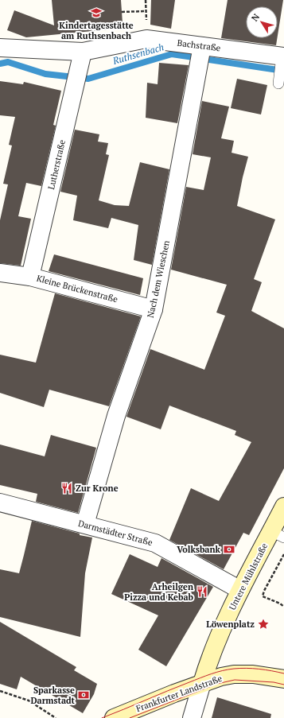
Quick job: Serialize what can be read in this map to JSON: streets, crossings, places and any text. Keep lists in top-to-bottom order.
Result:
{
  "streets": {
    "street": [
      "Bachstraße",
      "Lutherstraße",
      "Nach dem Wieschen",
      "Kleine Brückenstraße",
      "Darmstädter Straße",
      "Untere Mühlstraße",
      "Frankfurter Landstraße"
    ]
  },
  "crossings": [
    ["Bachstraße", "Lutherstraße"],
    ["Bachstraße", "Nach dem Wieschen"],
    ["Lutherstraße", "Kleine Brückenstraße"],
    ["Nach dem Wieschen", "Kleine Brückenstraße"],
    ["Nach dem Wieschen", "Darmstädter Straße"],
    ["Darmstädter Straße", "Untere Mühlstraße"],
    ["Untere Mühlstraße", "Frankfurter Landstraße"]
  ],
  "water": ["Ruthsenbach"],
  "places": {
    "school or university": ["Kindertagesstätte am Ruthsenbach"],
    "restaurant": ["Zur Krone", "Arheilgen Pizza und Kebab"],
    "bank": ["Volksbank", "Sparkasse Darmstadt"],
    "place": ["Löwenplatz"]
  },
  "north": "top left"
}
